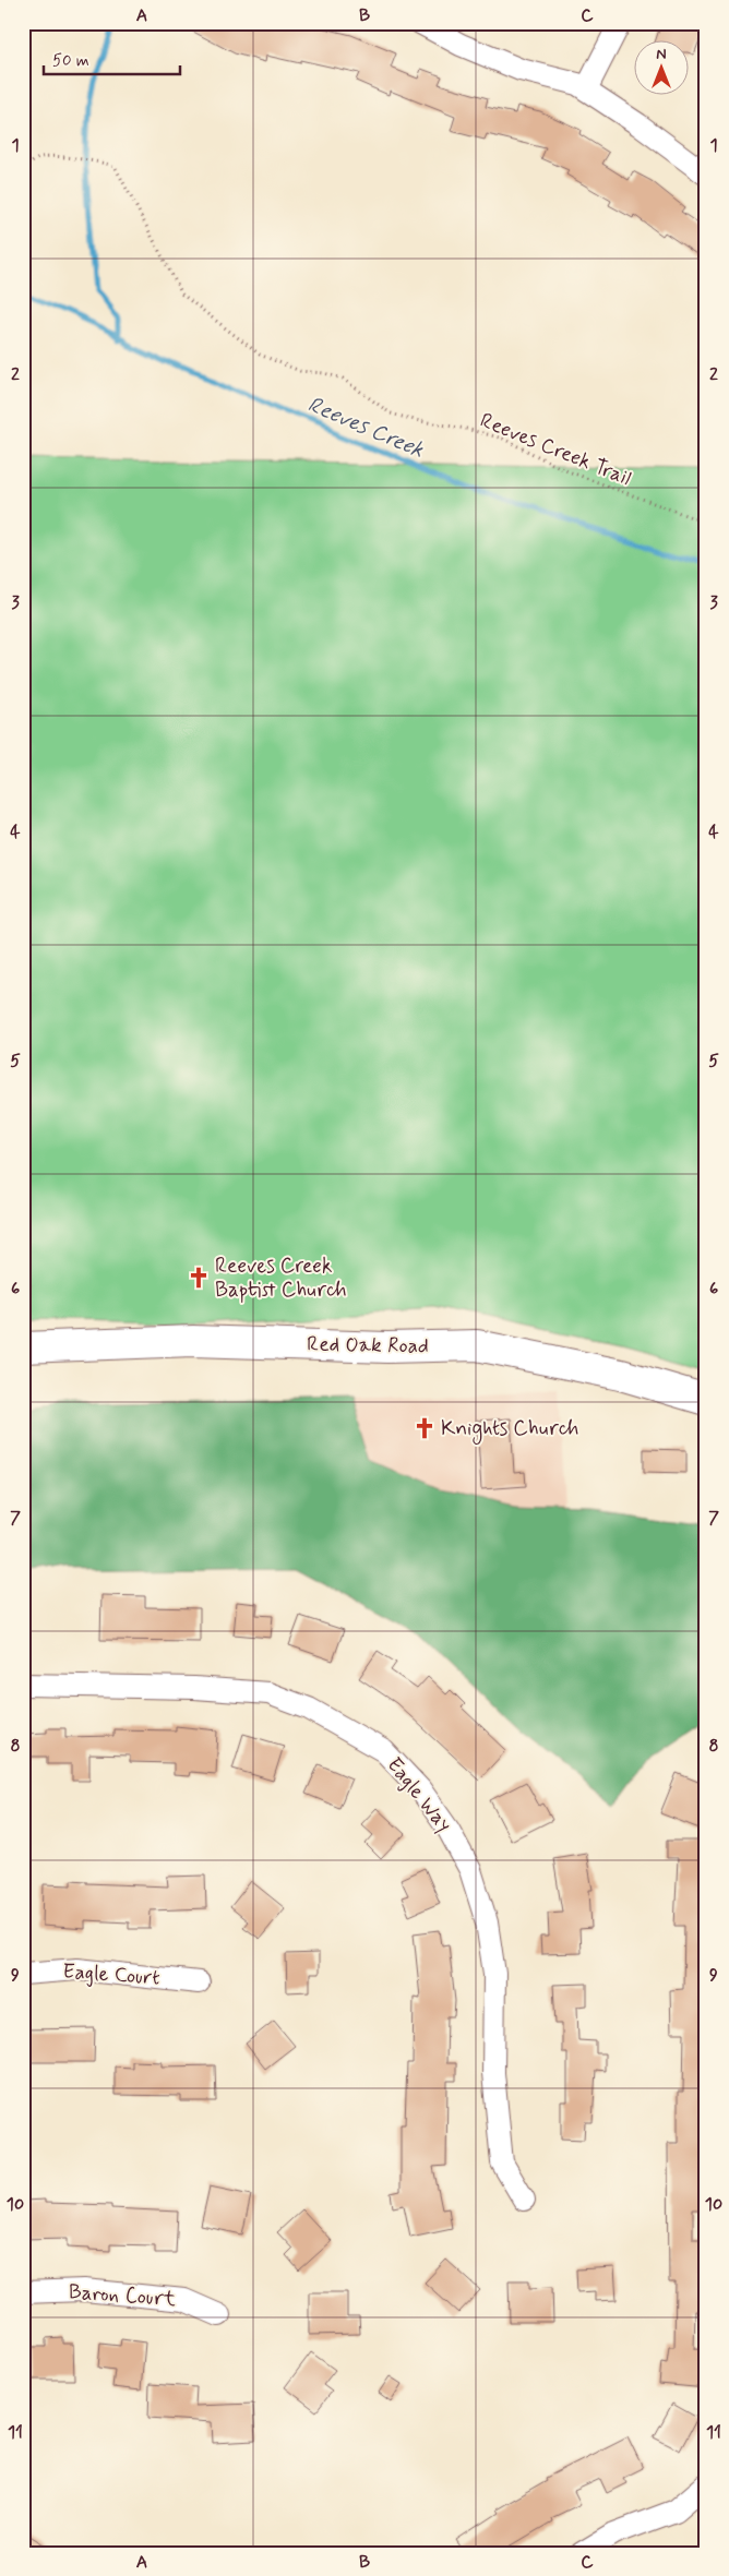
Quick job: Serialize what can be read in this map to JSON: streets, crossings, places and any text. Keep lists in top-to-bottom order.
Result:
{
  "streets": {
    "street": [
      "Red Oak Road",
      "Eagle Way",
      "Eagle Court",
      "Baron Court"
    ],
    "path": ["Reeves Creek Trail"]
  },
  "water": ["Reeves Creek"],
  "places": {
    "church": ["Reeves Creek Baptist Church", "Knights Church"]
  },
  "scale_bar": "50 m",
  "north": "top",
  "grid": {
    "columns": ["A", "B", "C"],
    "rows": [
      "1",
      "2",
      "3",
      "4",
      "5",
      "6",
      "7",
      "8",
      "9",
      "10",
      "11"
    ]
  }
}
